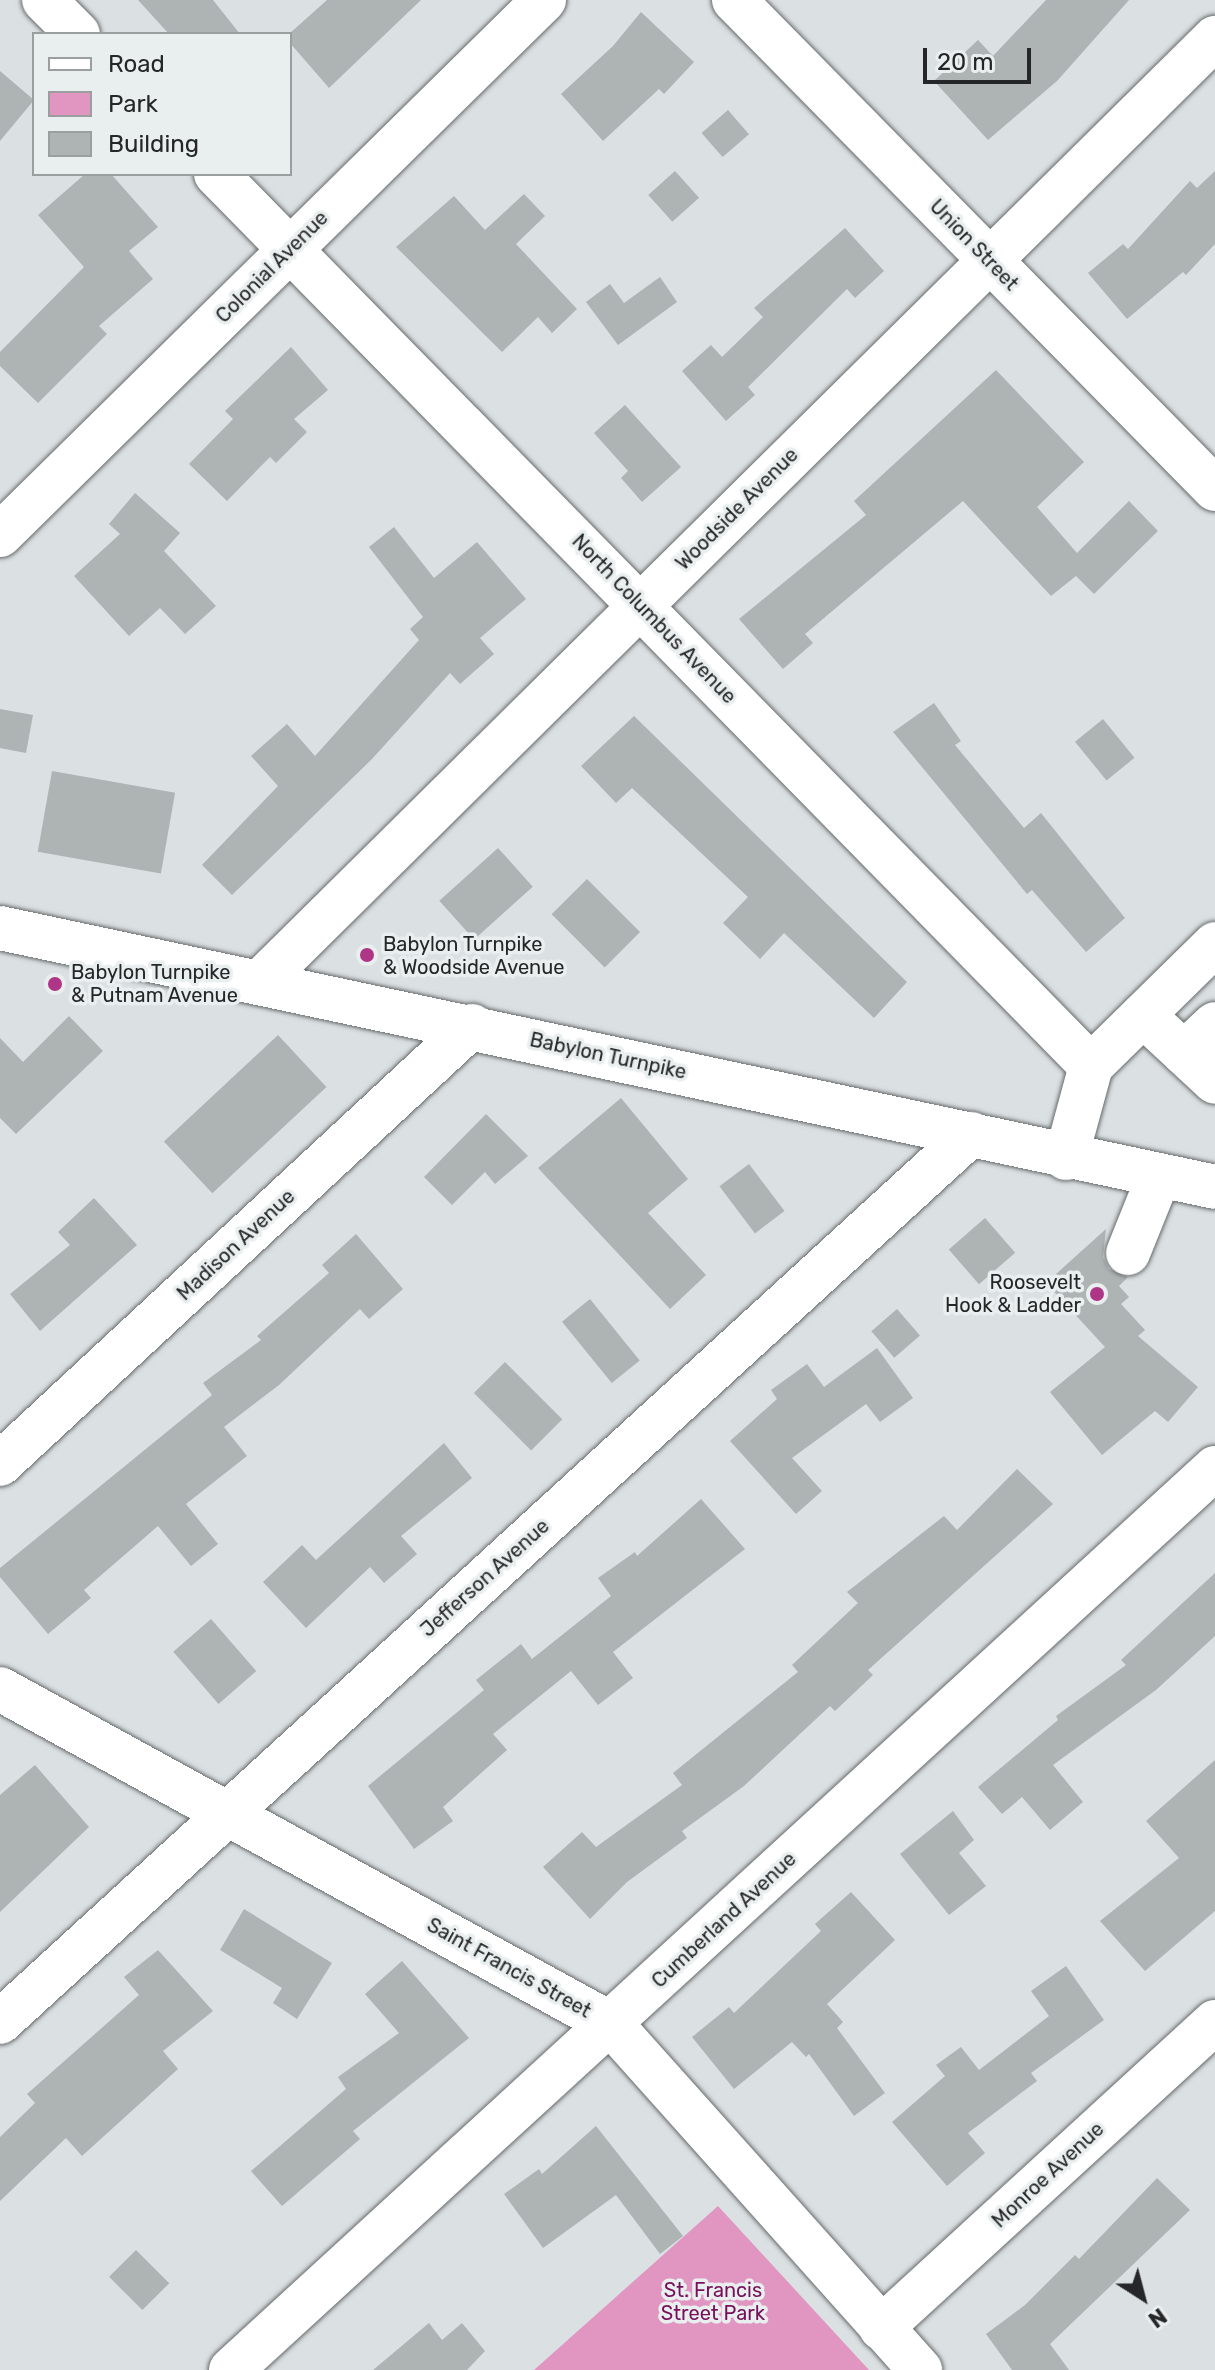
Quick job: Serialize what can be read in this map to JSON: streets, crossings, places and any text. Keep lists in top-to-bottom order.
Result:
{
  "streets": {
    "street": [
      "Union Street",
      "Colonial Avenue",
      "Woodside Avenue",
      "North Columbus Avenue",
      "Babylon Turnpike",
      "Madison Avenue",
      "Jefferson Avenue",
      "Cumberland Avenue",
      "Saint Francis Street",
      "Monroe Avenue"
    ]
  },
  "crossings": [
    ["Union Street", "Woodside Avenue"],
    ["Colonial Avenue", "North Columbus Avenue"],
    ["Woodside Avenue", "North Columbus Avenue"],
    ["Woodside Avenue", "Babylon Turnpike"],
    ["Babylon Turnpike", "Madison Avenue"],
    ["Babylon Turnpike", "Jefferson Avenue"],
    ["Jefferson Avenue", "Saint Francis Street"],
    ["Cumberland Avenue", "Saint Francis Street"],
    ["Saint Francis Street", "Monroe Avenue"]
  ],
  "parks": ["St. Francis Street Park"],
  "places": ["Babylon Turnpike & Woodside Avenue", "Babylon Turnpike & Putnam Avenue", "Roosevelt Hook & Ladder"],
  "legend": ["Road", "Park", "Building"],
  "scale_bar": "20 m",
  "north": "bottom right"
}
